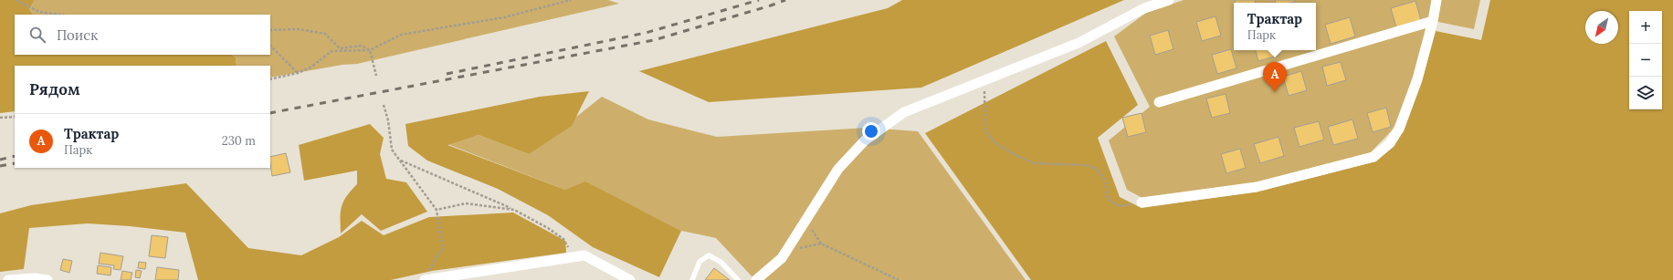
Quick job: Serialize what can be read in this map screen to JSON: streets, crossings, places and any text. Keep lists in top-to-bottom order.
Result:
{
  "north": "bottom left",
  "page": {
    "popup": ["Трактар", "Парк"],
    "map_buttons": ["+", "−"],
    "search": "Поиск",
    "pins": "A",
    "heading": "Рядом",
    "list": [
      {
        "mark": "A",
        "name": "Трактар",
        "note": "Парк",
        "value": "230 m"
      }
    ]
  }
}
